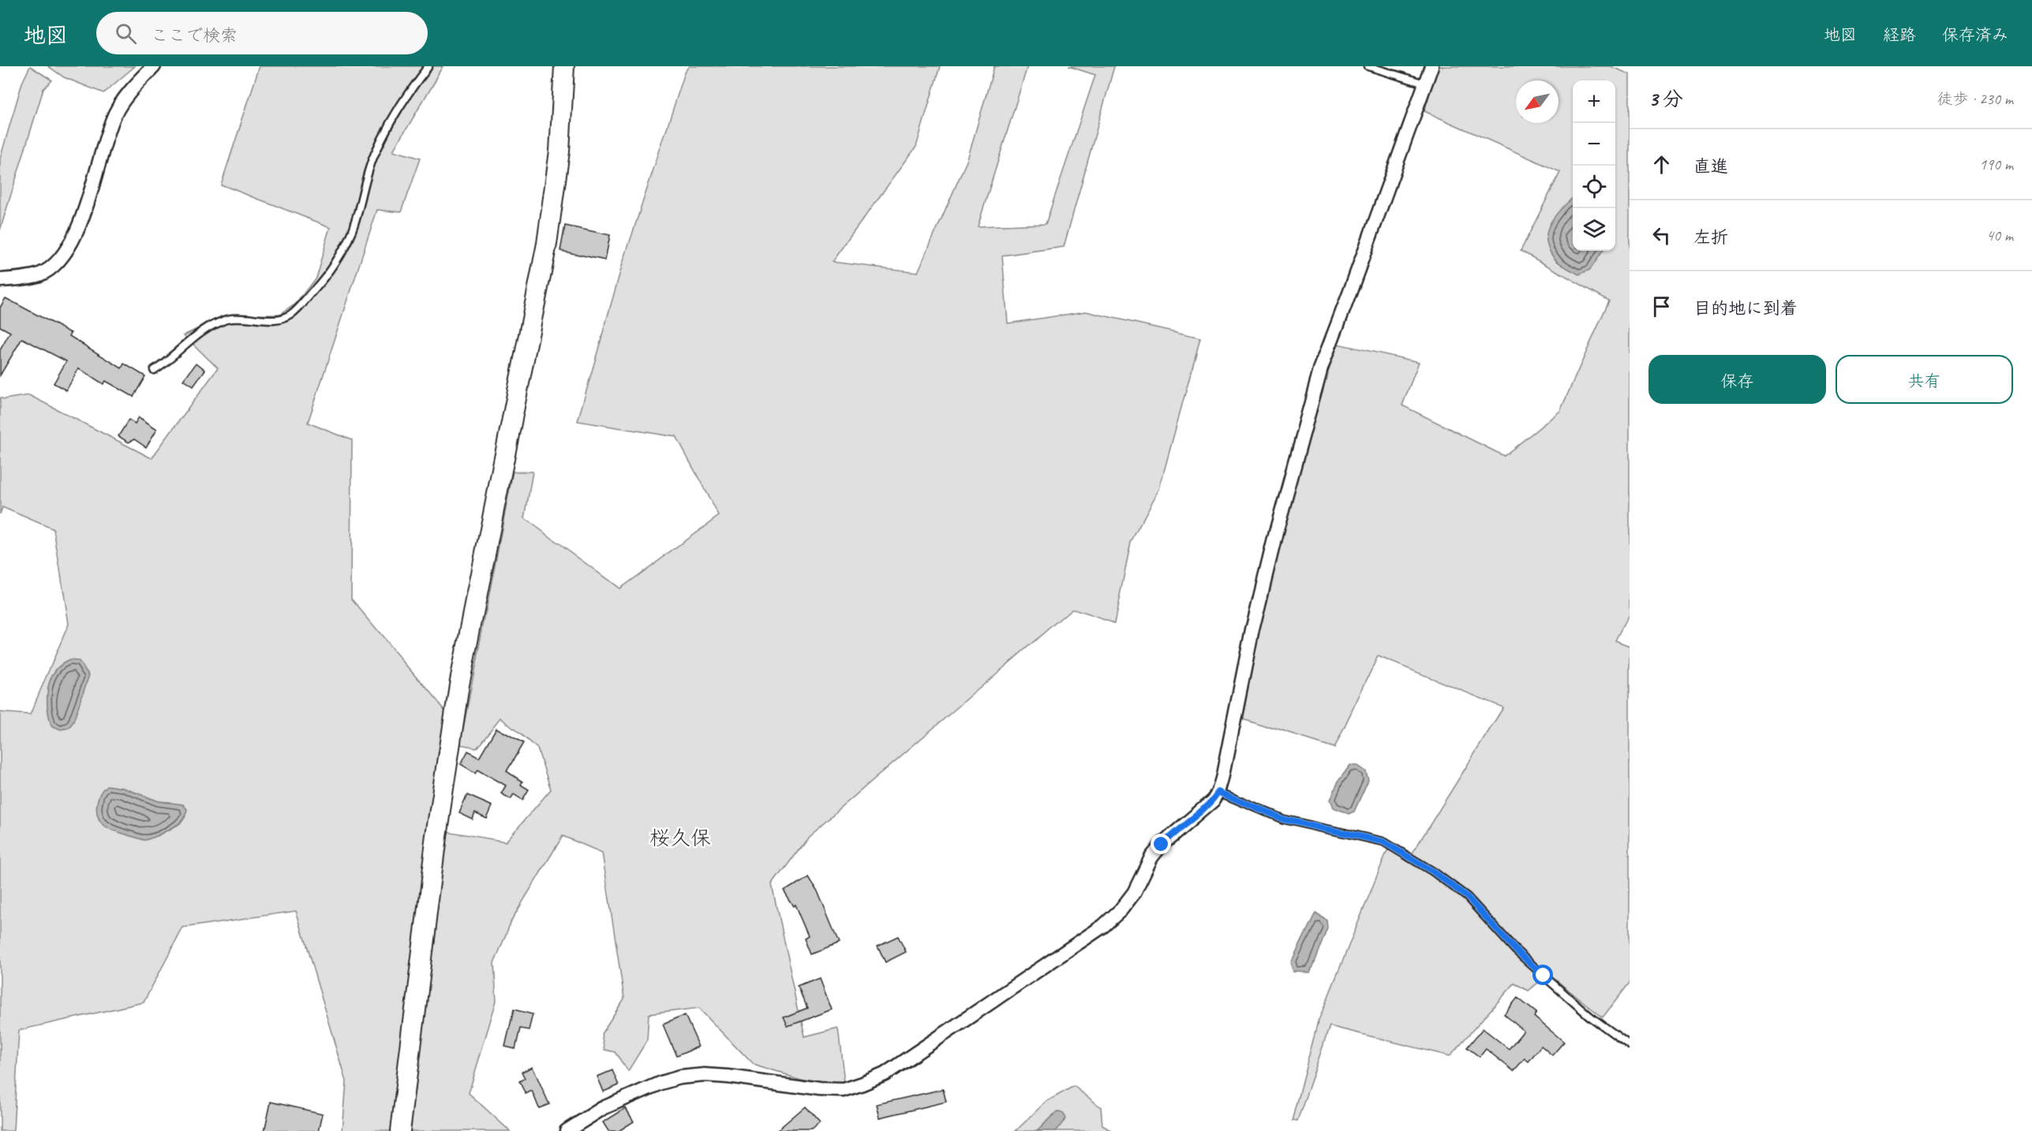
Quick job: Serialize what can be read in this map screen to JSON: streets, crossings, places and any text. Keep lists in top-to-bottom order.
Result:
{
  "districts": ["桜久保"],
  "north": "bottom left",
  "page": {
    "header": "地図",
    "search": "ここで検索",
    "nav": ["地図", "経路", "保存済み"],
    "heading": ["3 分", "徒歩 · 230 m"],
    "map_buttons": ["+", "−"],
    "list": [
      ["直進", "190 m"],
      ["左折", "40 m"],
      "目的地に到着"
    ],
    "buttons": ["保存", "共有"]
  }
}
